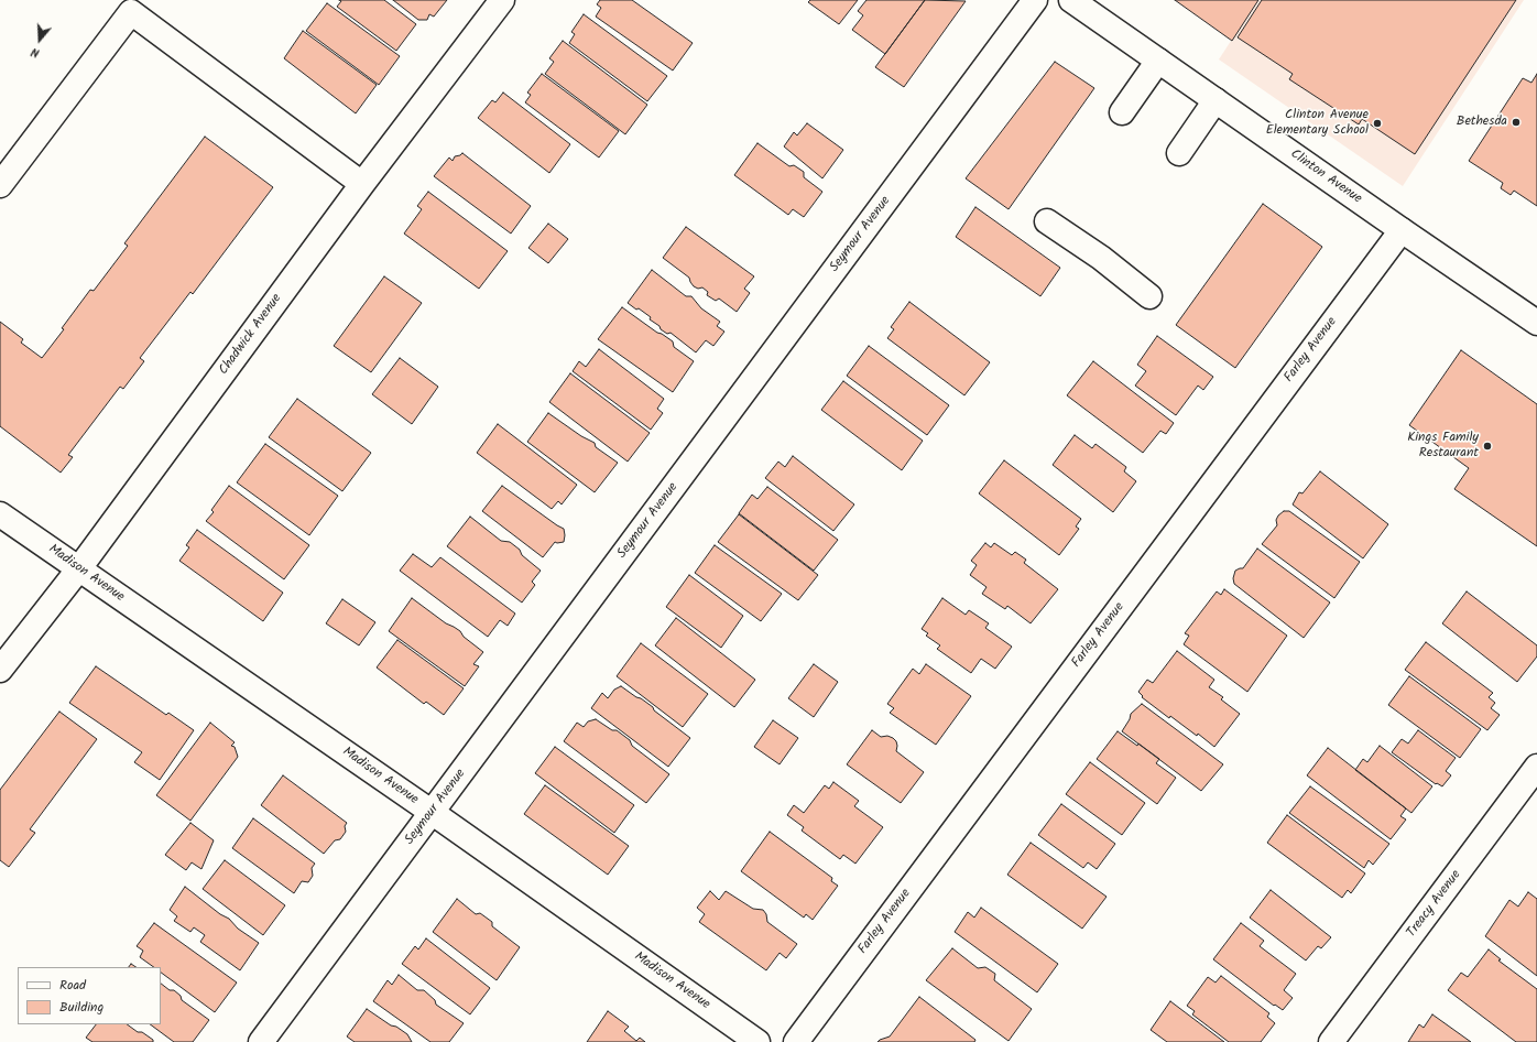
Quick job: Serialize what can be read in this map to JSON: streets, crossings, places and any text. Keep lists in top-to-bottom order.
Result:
{
  "streets": {
    "street": [
      "Clinton Avenue",
      "Seymour Avenue",
      "Chadwick Avenue",
      "Farley Avenue",
      "Madison Avenue",
      "Treacy Avenue"
    ]
  },
  "crossings": [
    ["Clinton Avenue", "Farley Avenue"],
    ["Seymour Avenue", "Madison Avenue"],
    ["Chadwick Avenue", "Madison Avenue"]
  ],
  "places": ["Bethesda", "Clinton Avenue Elementary School", "Kings Family Restaurant"],
  "legend": ["Road", "Building"],
  "north": "bottom"
}
